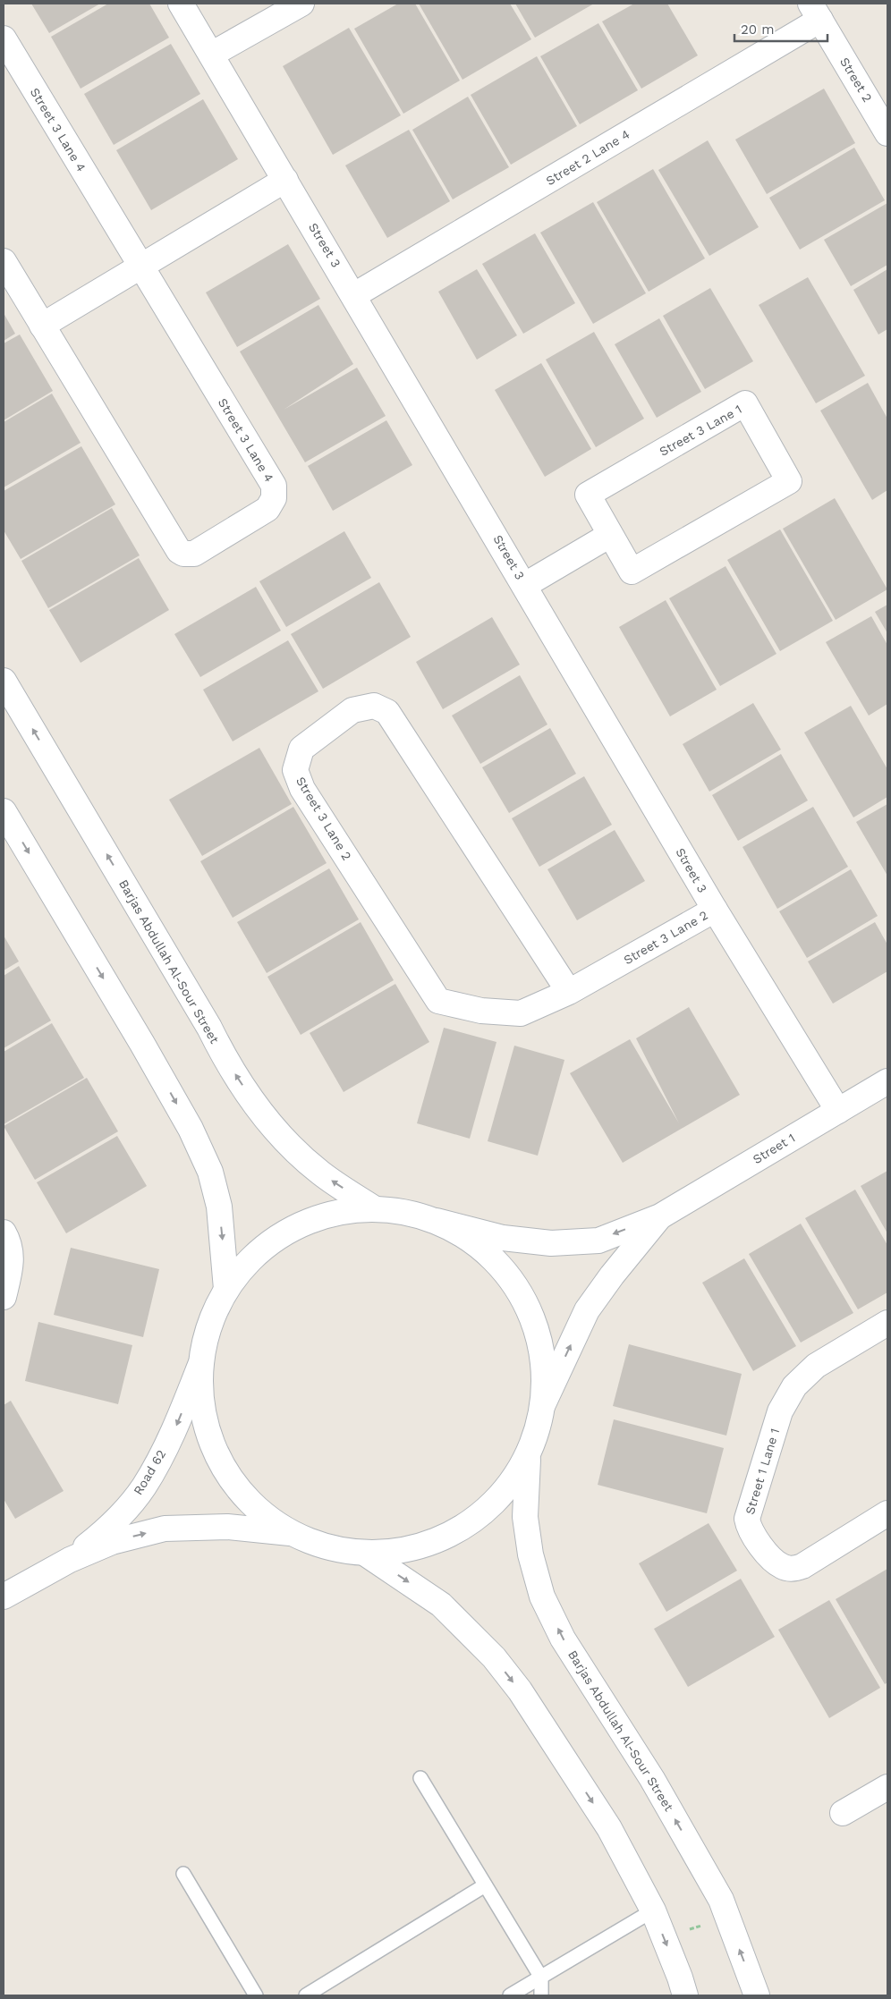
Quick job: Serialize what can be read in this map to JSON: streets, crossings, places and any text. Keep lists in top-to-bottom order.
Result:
{
  "streets": {
    "street": [
      "Street 2",
      "Street 3 Lane 4",
      "Street 2 Lane 4",
      "Street 3",
      "Street 3 Lane 1",
      "Street 3 Lane 2",
      "Barjas Abdullah Al-Sour Street",
      "Street 1",
      "Street 1 Lane 1",
      "Road 62"
    ]
  },
  "crossings": [
    ["Street 2", "Street 2 Lane 4"],
    ["Street 2 Lane 4", "Street 3"],
    ["Street 3", "Street 3 Lane 2"],
    ["Street 3", "Street 1"]
  ],
  "scale_bar": "20 m"
}
